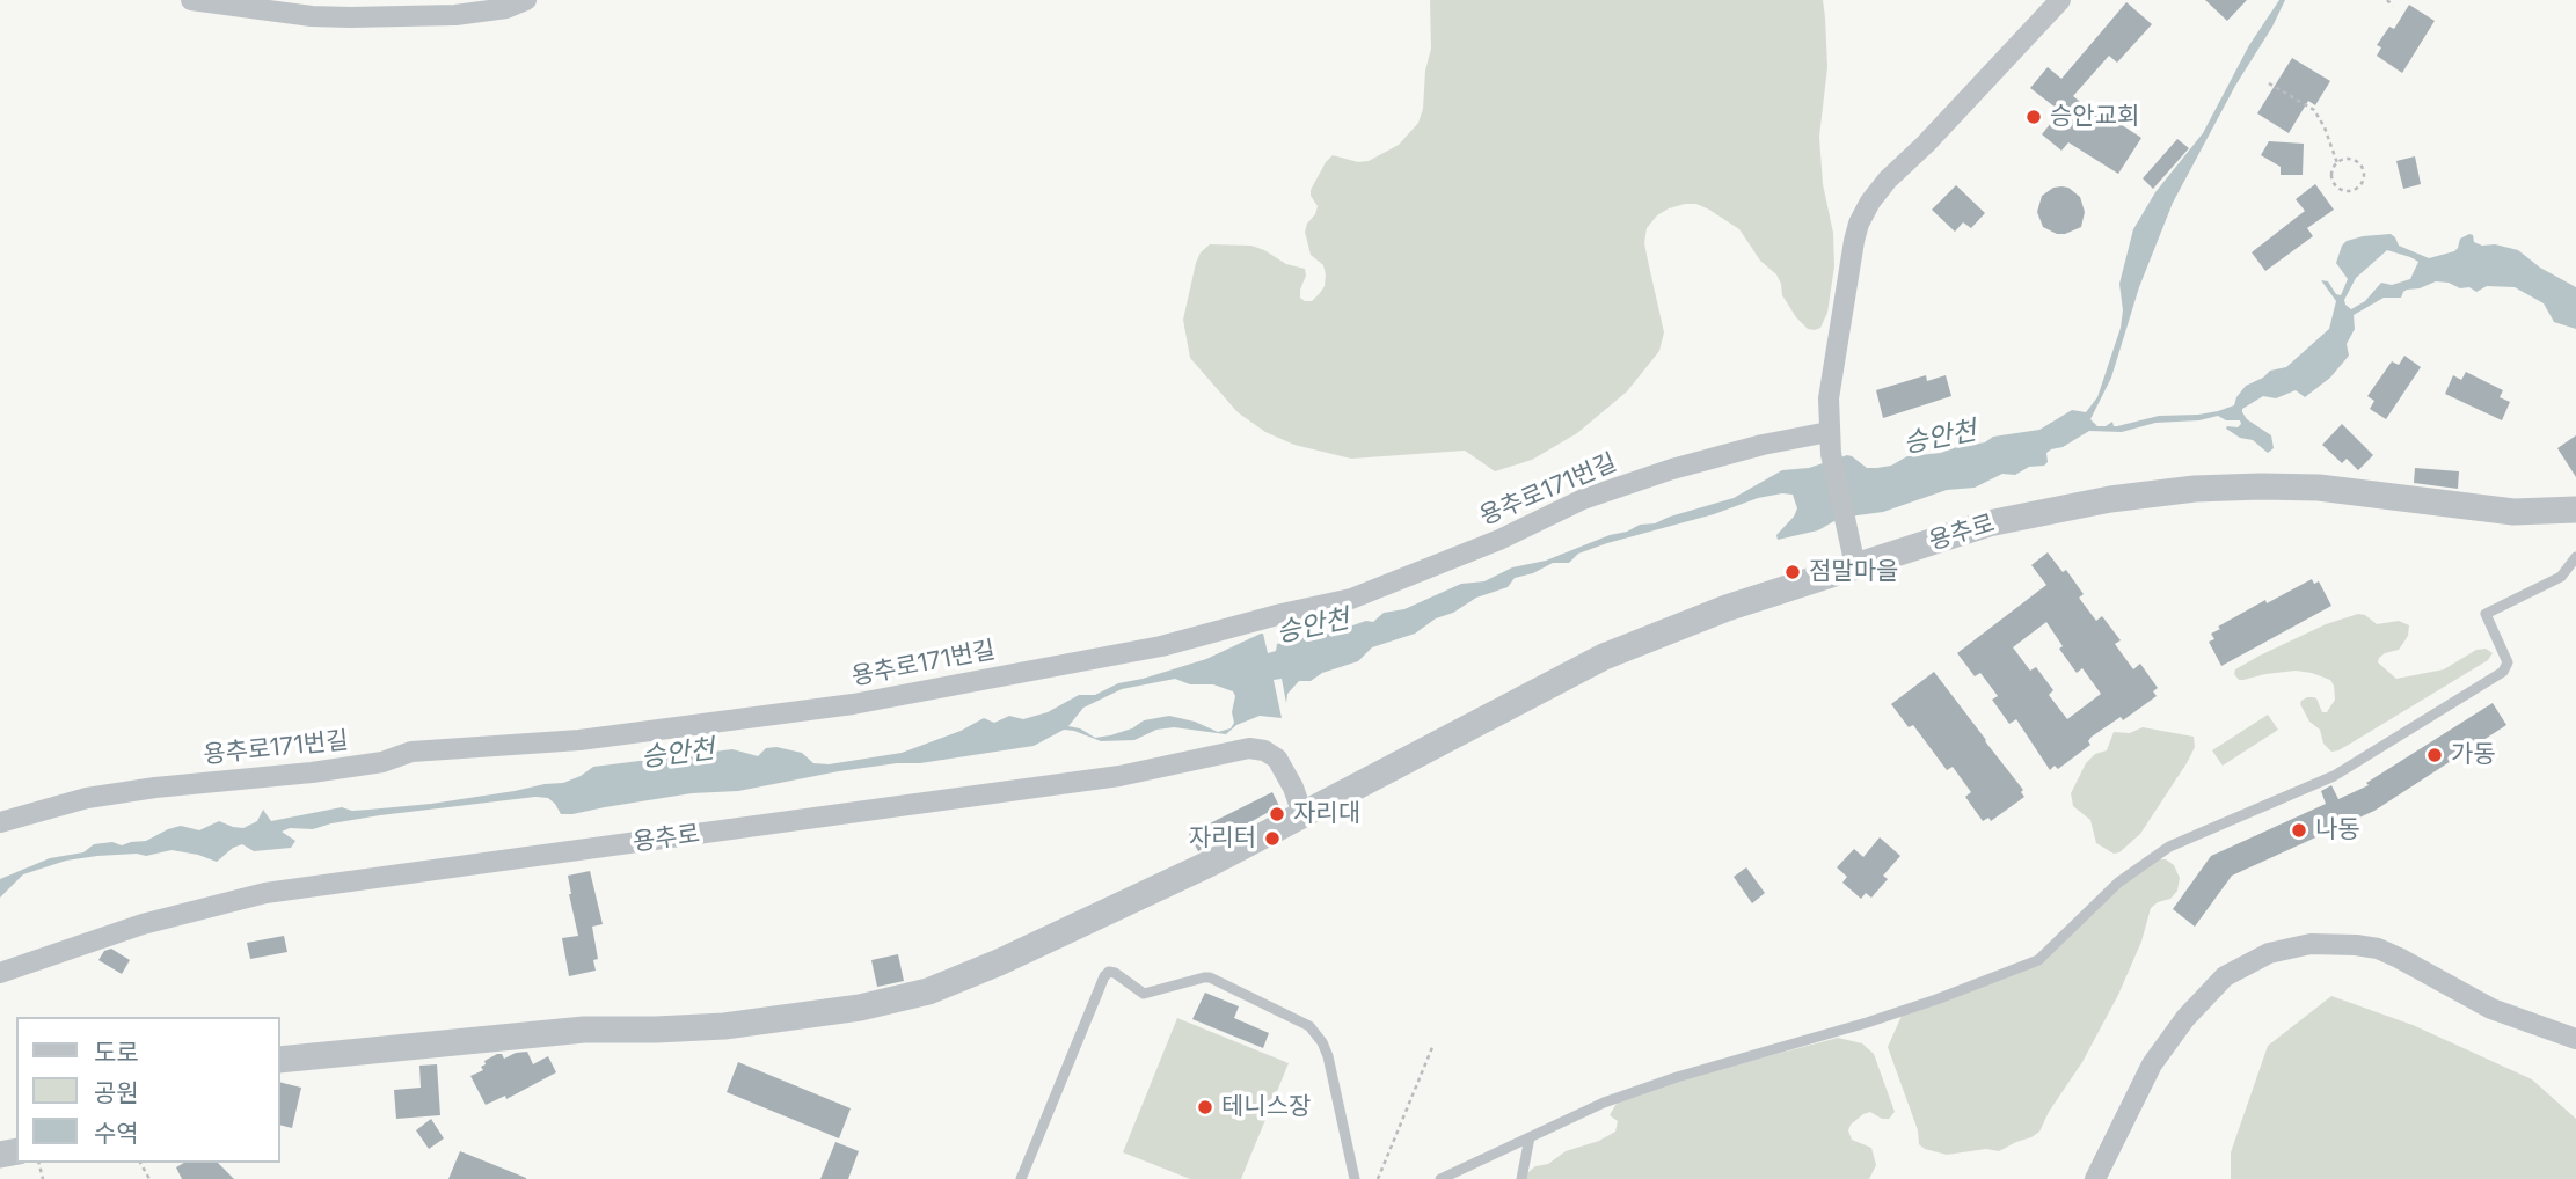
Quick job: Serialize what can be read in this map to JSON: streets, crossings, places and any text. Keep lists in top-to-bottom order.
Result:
{
  "streets": {
    "street": ["용추로171번길", "용추로"]
  },
  "water": ["승안천"],
  "places": [
    "승안교회",
    "점말마을",
    "가동",
    "자리대",
    "나동",
    "자리터",
    "테니스장"
  ],
  "legend": ["도로", "공원", "수역"]
}
